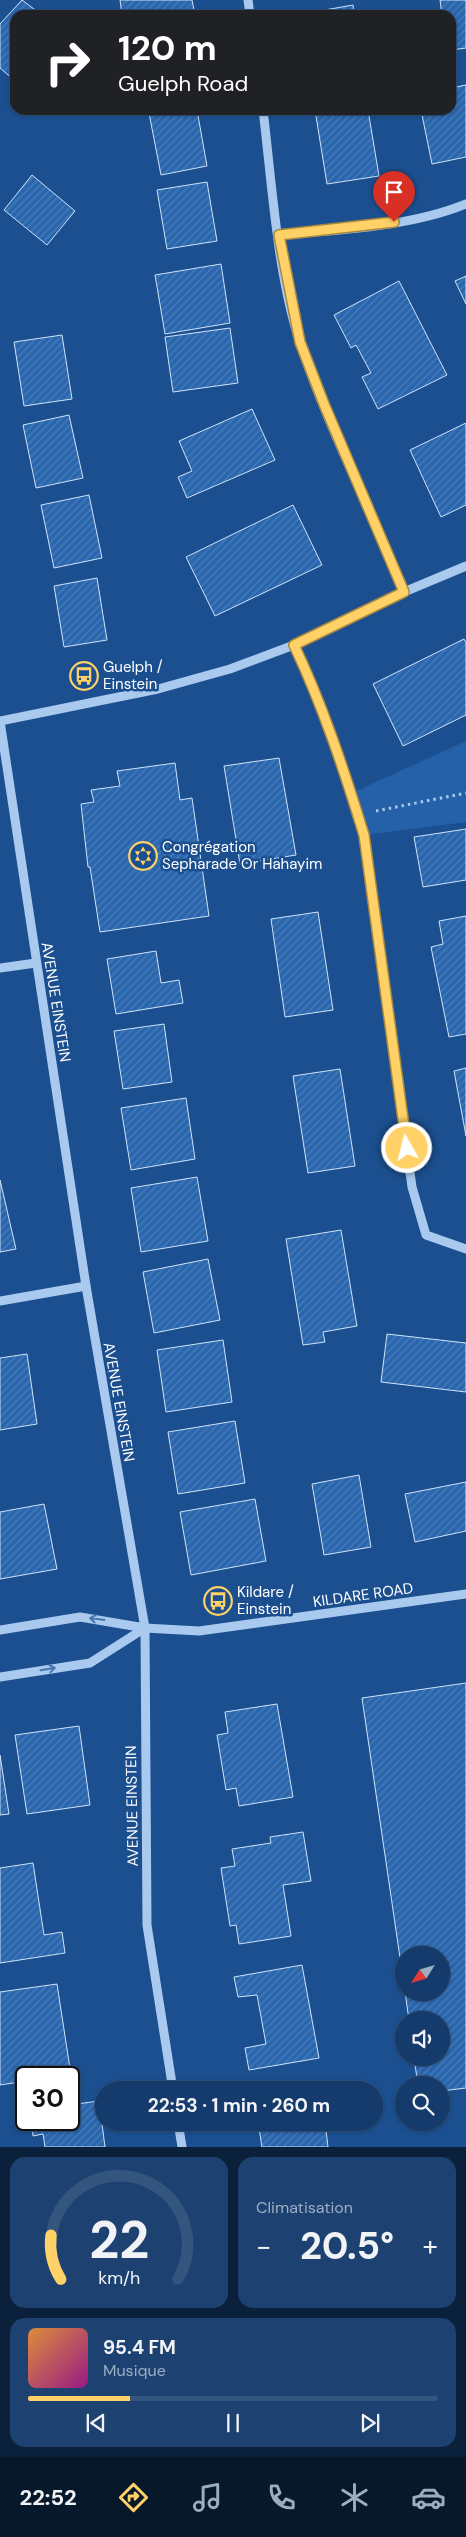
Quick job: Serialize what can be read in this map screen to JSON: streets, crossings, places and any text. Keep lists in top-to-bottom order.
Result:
{
  "streets": {
    "street": ["AVENUE EINSTEIN", "KILDARE ROAD"]
  },
  "crossings": [
    ["AVENUE EINSTEIN", "KILDARE ROAD"]
  ],
  "places": {
    "bus stop": ["Guelph / Einstein", "Kildare / Einstein"],
    "synagogue": ["Congrégation Sepharade Or Hahayim"]
  },
  "north": "bottom left",
  "page": {
    "turn": ["120 m", "Guelph Road"],
    "limit": "30",
    "trip": "22:53 · 1 min · 260 m",
    "tile": "Climatisation",
    "heat": ["−", "20.5°", "+"],
    "song": ["95.4 FM", "Musique"],
    "tabs": "22:52",
    "gauge": ["22", "km/h"]
  }
}
